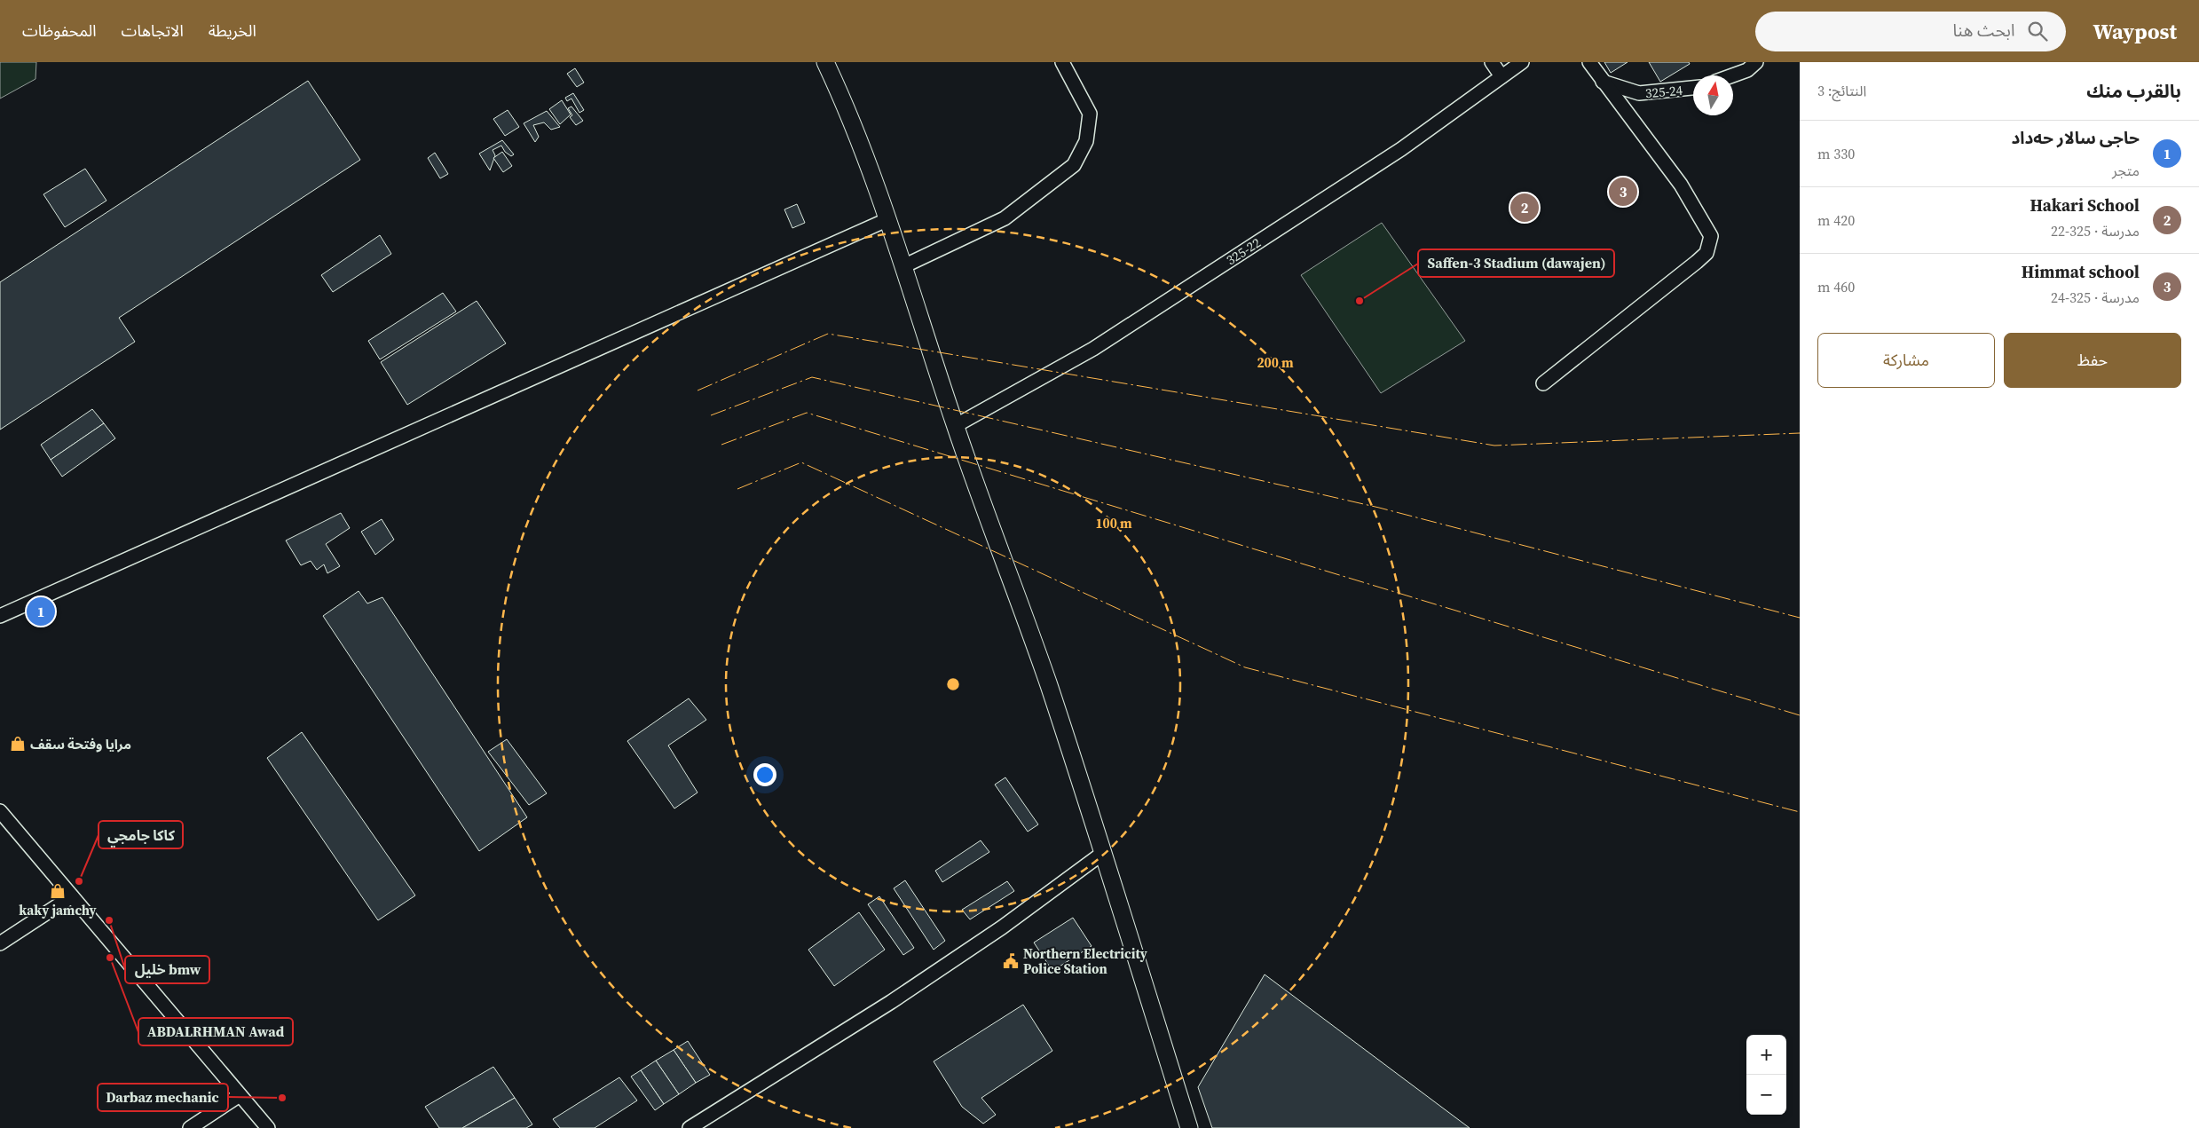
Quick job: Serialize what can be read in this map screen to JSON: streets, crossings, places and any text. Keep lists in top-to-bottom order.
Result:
{
  "streets": {
    "street": ["325-24", "325-22"]
  },
  "places": {
    "other": [
      "Saffen-3 Stadium (dawajen)",
      "كاكا جامجي",
      "خليل bmw",
      "ABDALRHMAN Awad",
      "Darbaz mechanic"
    ],
    "shop": ["مرايا وفتحة سقف", "kaky jamchy"],
    "public building": ["Northern Electricity Police Station"]
  },
  "north": "top",
  "page": {
    "header": "Waypost",
    "search": "ابحث هنا",
    "nav": ["الخريطة", "الاتجاهات", "المحفوظات"],
    "heading": ["بالقرب منك", "النتائج: 3"],
    "list": [
      {
        "mark": "1",
        "name": "حاجی سالار حەداد",
        "note": "متجر",
        "value": "330 m"
      },
      {
        "mark": "2",
        "name": "Hakari School",
        "note": "مدرسة · 325-22",
        "value": "420 m"
      },
      {
        "mark": "3",
        "name": "Himmat school",
        "note": "مدرسة · 325-24",
        "value": "460 m"
      }
    ],
    "pins": ["3", "2", "1"],
    "buttons": ["حفظ", "مشاركة"],
    "map_buttons": ["+", "−"]
  },
  "rings": ["200 m", "100 m"]
}
